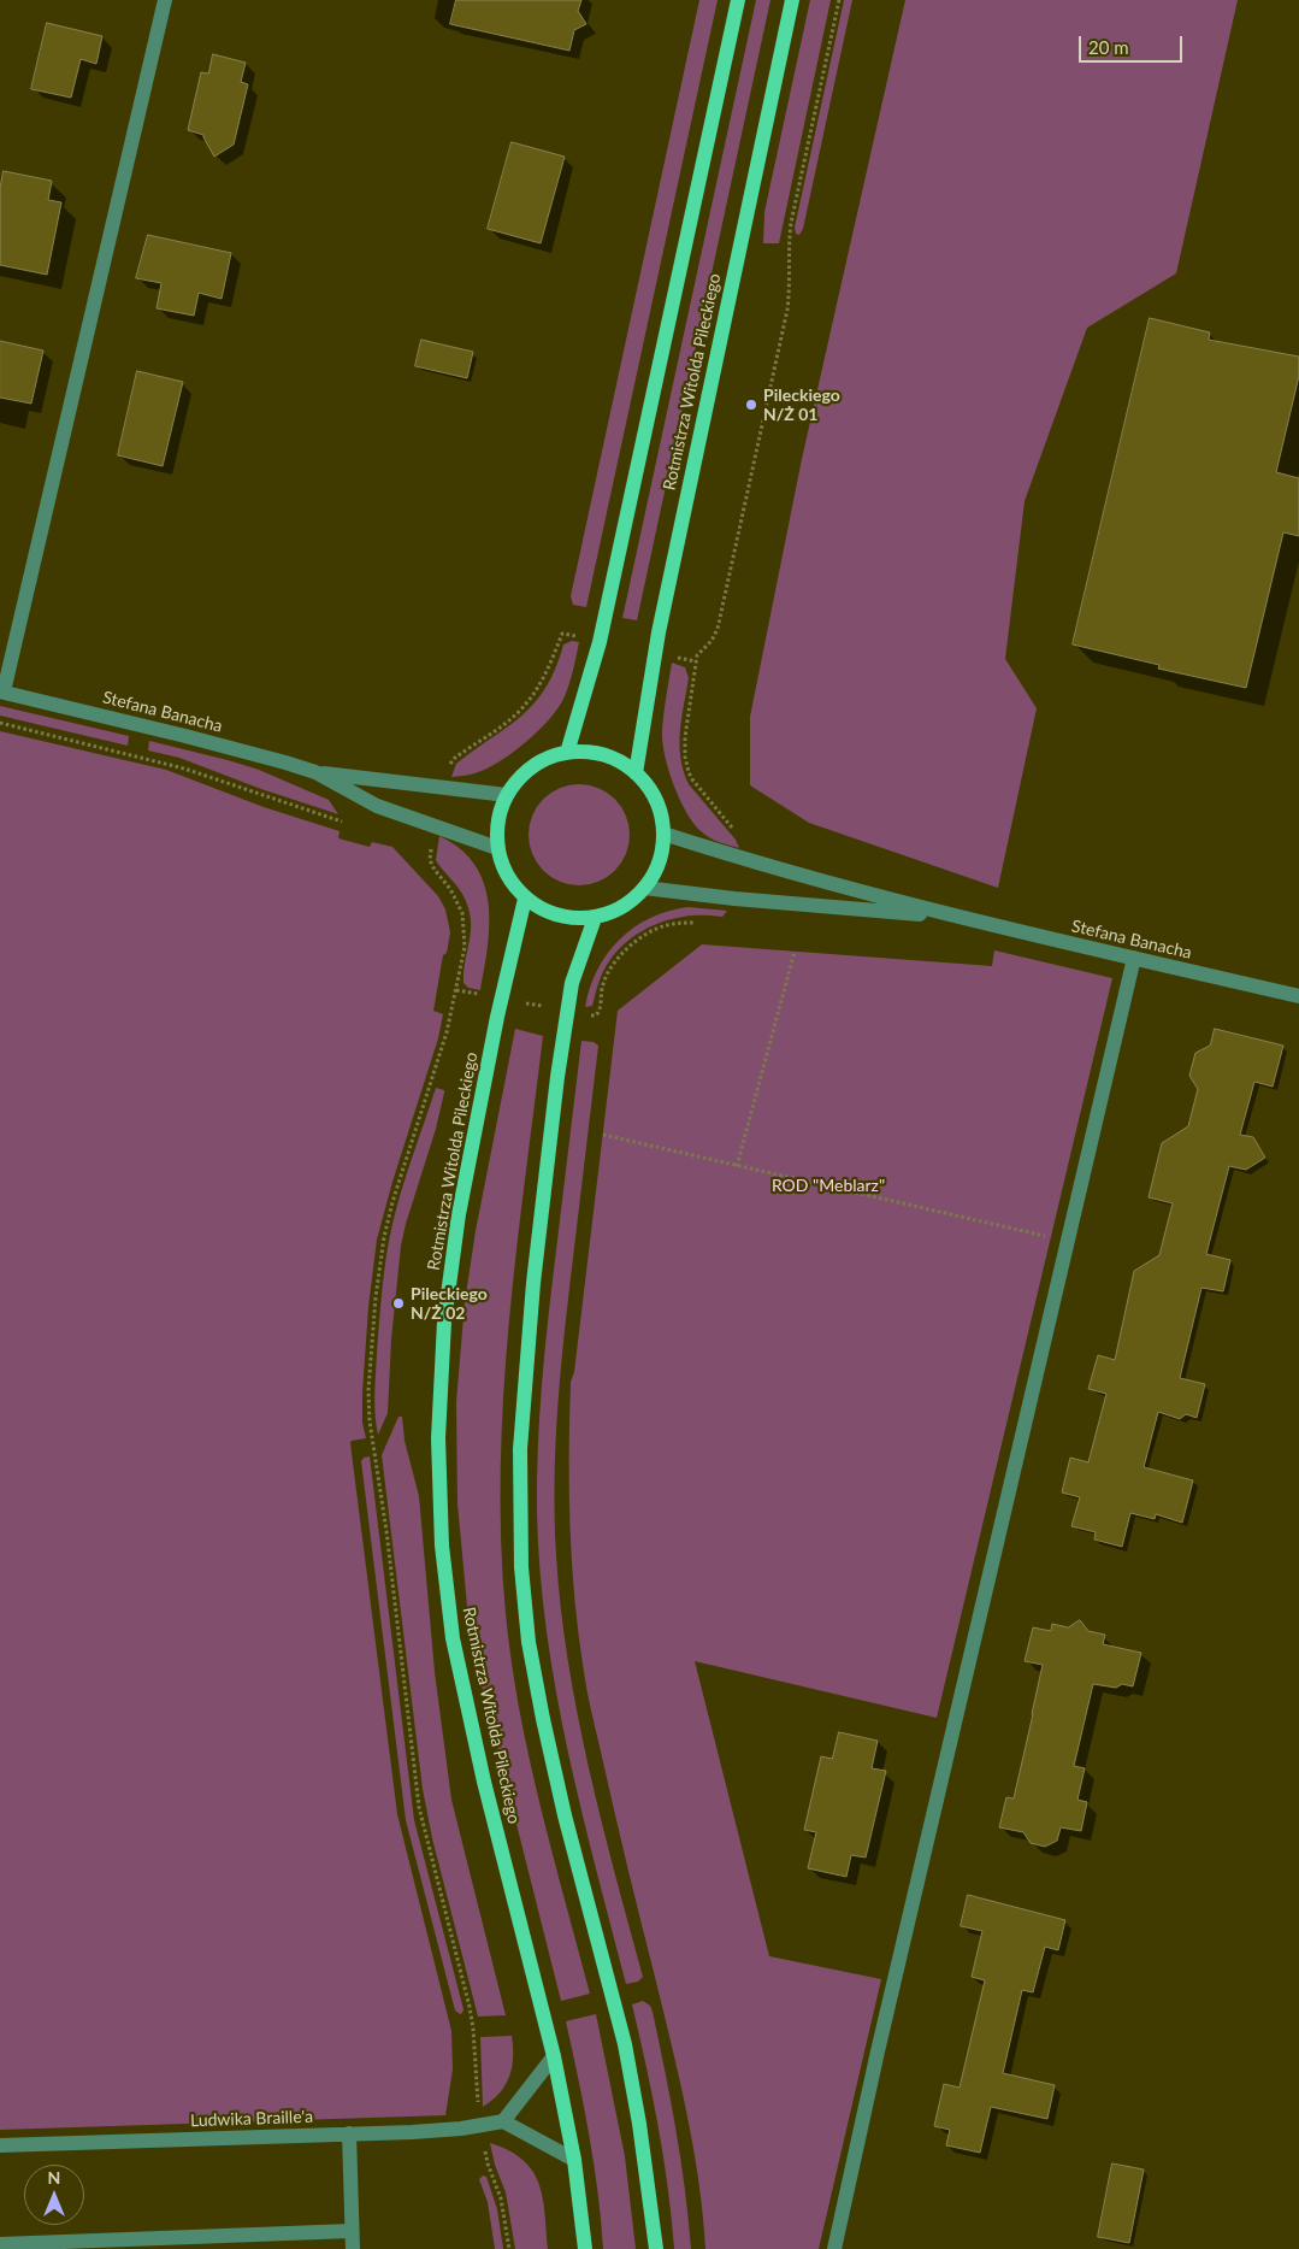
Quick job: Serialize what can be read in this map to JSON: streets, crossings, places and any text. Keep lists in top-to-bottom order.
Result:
{
  "streets": {
    "main road": ["Rotmistrza Witolda Pileckiego"],
    "street": ["Stefana Banacha", "Ludwika Braille'a"]
  },
  "crossings": [
    ["Rotmistrza Witolda Pileckiego", "Stefana Banacha"]
  ],
  "parks": ["ROD \"Meblarz\""],
  "places": ["Pileckiego N/Ż 01", "Pileckiego N/Ż 02"],
  "scale_bar": "20 m",
  "north": "top"
}
